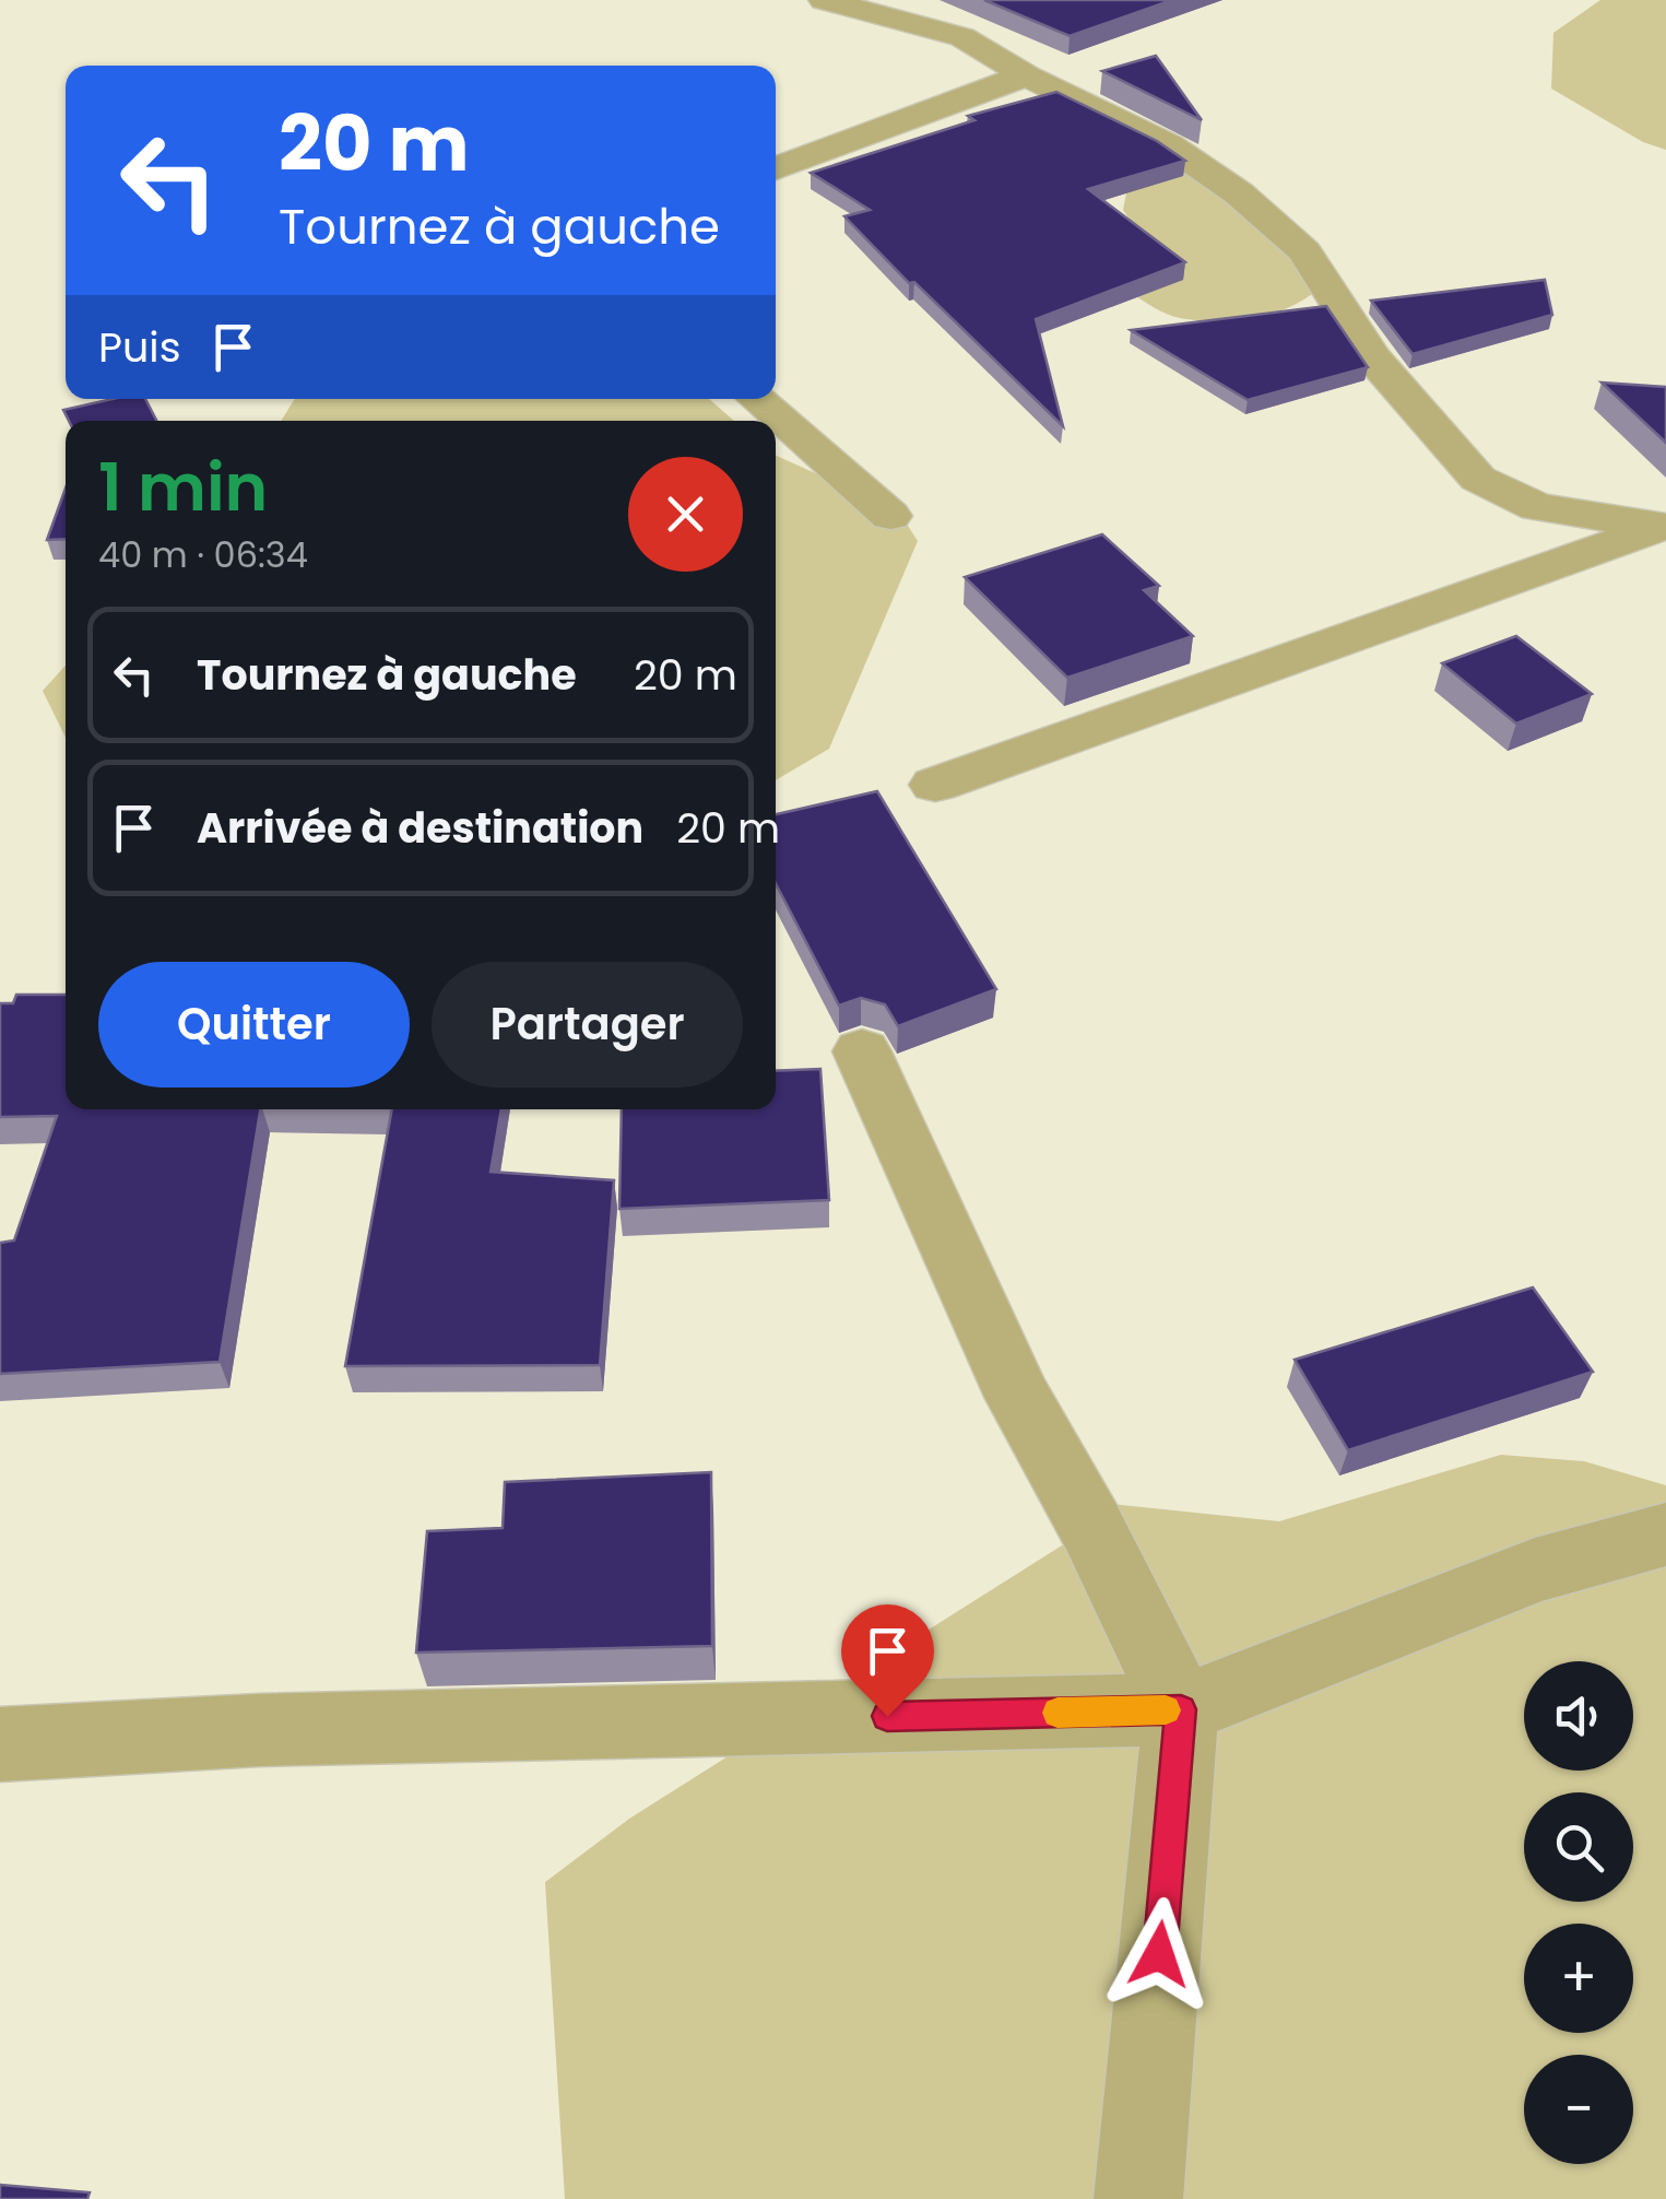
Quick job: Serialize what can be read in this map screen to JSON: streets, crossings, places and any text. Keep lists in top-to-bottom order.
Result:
{
  "page": {
    "turn": ["20 m", "Tournez à gauche"],
    "then": "Puis",
    "heading": ["1 min", "40 m · 06:34"],
    "list": [
      {
        "name": "Tournez à gauche",
        "value": "20 m"
      },
      {
        "name": "Arrivée à destination",
        "value": "20 m"
      }
    ],
    "buttons": ["Quitter", "Partager"],
    "map_buttons": ["+", "−"]
  }
}
